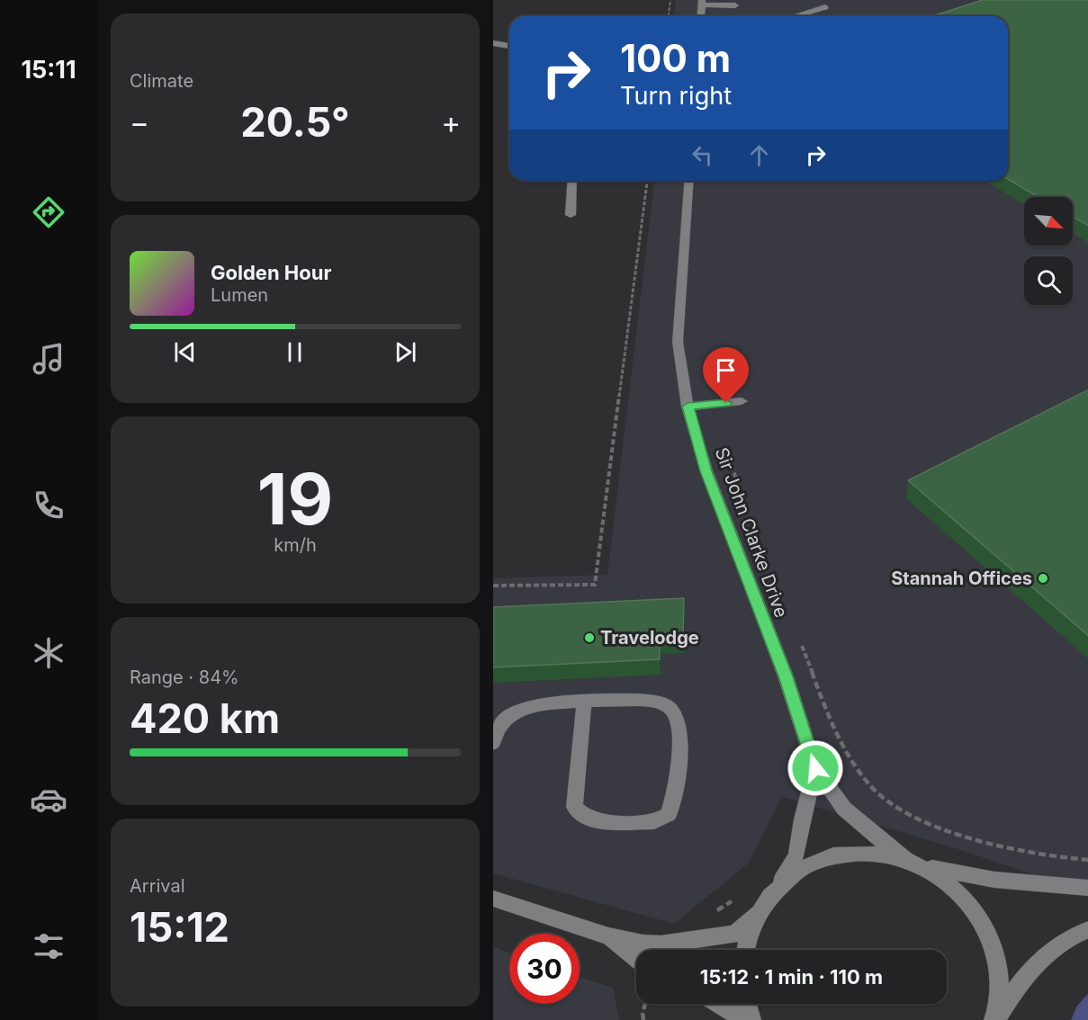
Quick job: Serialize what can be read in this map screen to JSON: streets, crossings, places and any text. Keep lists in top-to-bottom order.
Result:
{
  "streets": {
    "street": ["Sir John Clarke Drive"]
  },
  "places": ["Stannah Offices", "Travelodge"],
  "north": "bottom right",
  "page": {
    "tabs": "15:11",
    "tile": [
      "Climate",
      ["19", "km/h"],
      ["Range · 84%", "420 km"],
      ["Arrival", "15:12"]
    ],
    "turn": ["100 m", "Turn right"],
    "heat": ["−", "20.5°", "+"],
    "song": ["Golden Hour", "Lumen"],
    "limit": "30",
    "trip": "15:12 · 1 min · 110 m"
  }
}
